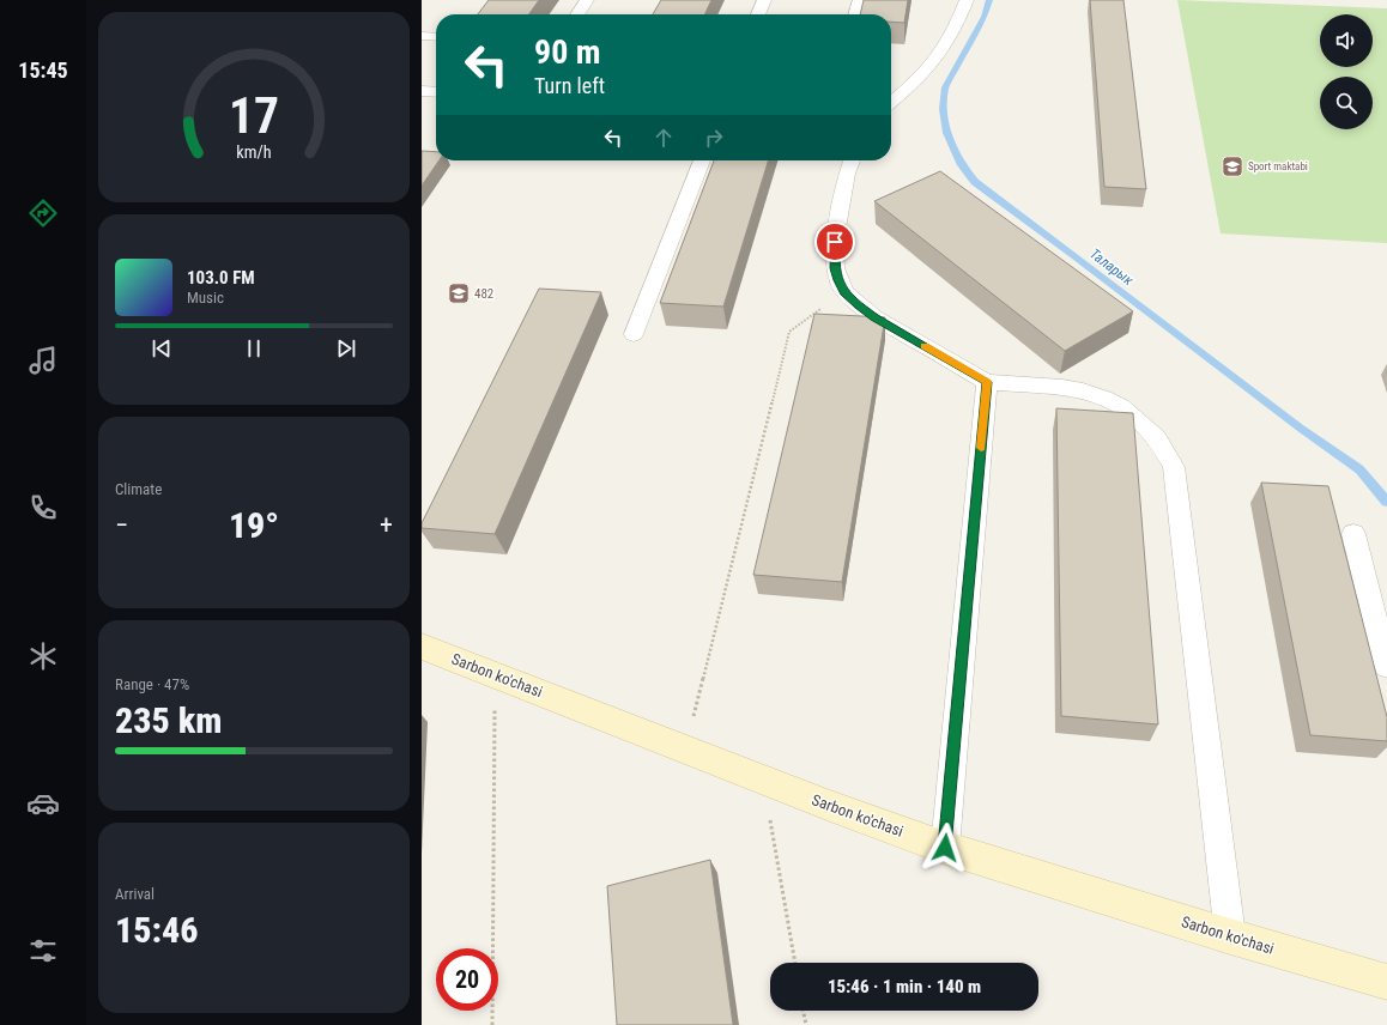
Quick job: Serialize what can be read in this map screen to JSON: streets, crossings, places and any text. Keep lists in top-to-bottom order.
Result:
{
  "streets": {
    "street": ["Sarbon ko'chasi"]
  },
  "water": ["Таларык"],
  "places": {
    "school or university": ["Sport maktabi", "482"]
  },
  "page": {
    "tabs": "15:45",
    "turn": ["90 m", "Turn left"],
    "song": ["103.0 FM", "Music"],
    "tile": [
      "Climate",
      ["Range · 47%", "235 km"],
      ["Arrival", "15:46"]
    ],
    "heat": ["−", "19°", "+"],
    "limit": "20",
    "trip": "15:46 · 1 min · 140 m",
    "gauge": ["17", "km/h"]
  }
}
